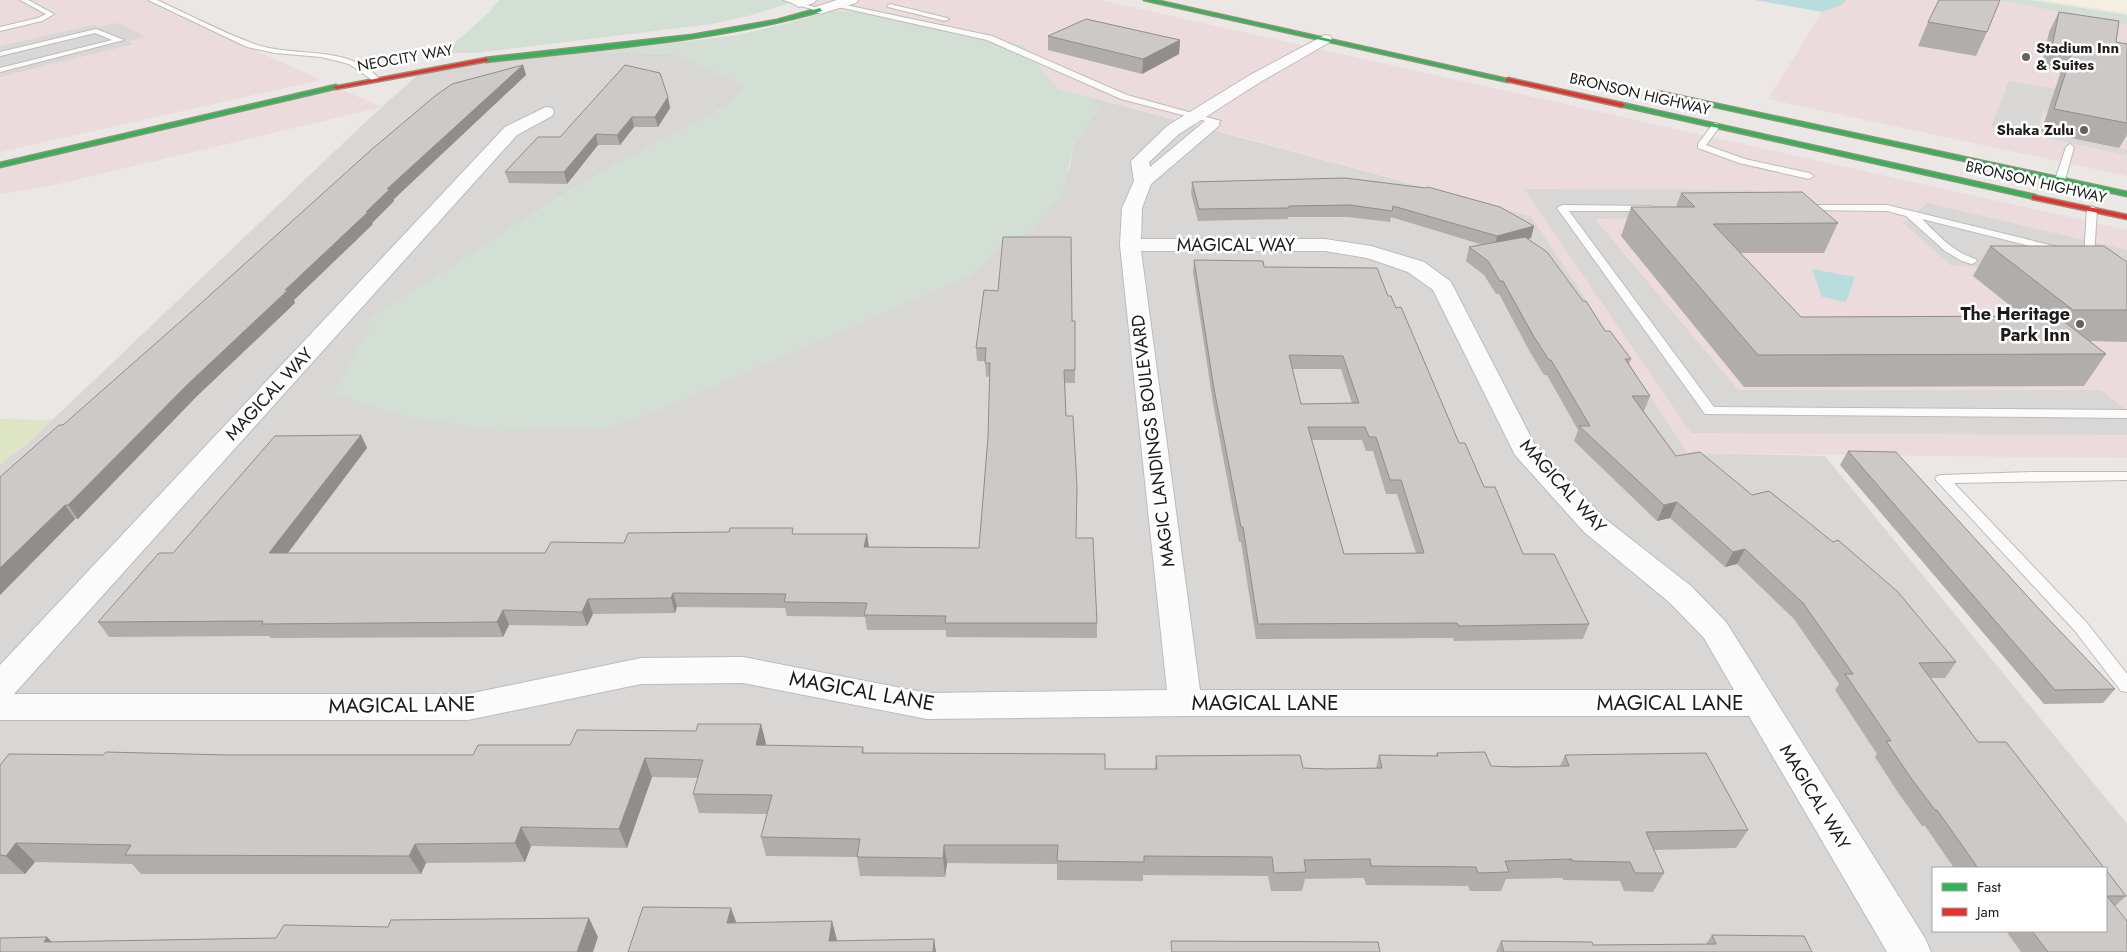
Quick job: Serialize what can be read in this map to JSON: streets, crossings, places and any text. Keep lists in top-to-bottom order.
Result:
{
  "streets": {
    "main road": ["NEOCITY WAY", "BRONSON HIGHWAY"],
    "street": ["MAGICAL WAY", "MAGIC LANDINGS BOULEVARD", "MAGICAL LANE"]
  },
  "crossings": [
    ["BRONSON HIGHWAY", "MAGIC LANDINGS BOULEVARD"],
    ["MAGICAL WAY", "MAGIC LANDINGS BOULEVARD"],
    ["MAGICAL WAY", "MAGICAL LANE"],
    ["MAGIC LANDINGS BOULEVARD", "MAGICAL LANE"]
  ],
  "places": ["Stadium Inn & Suites", "Shaka Zulu", "The Heritage Park Inn"],
  "legend": ["Fast", "Jam"]
}
